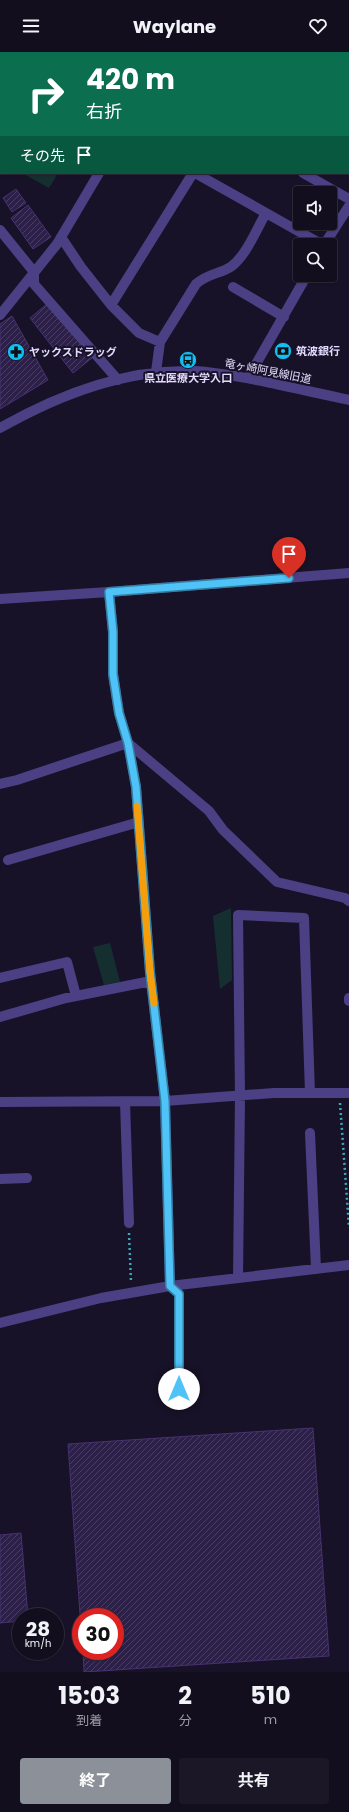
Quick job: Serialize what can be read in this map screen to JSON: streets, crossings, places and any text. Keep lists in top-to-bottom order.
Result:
{
  "streets": {
    "street": ["竜ヶ崎阿見線旧道"]
  },
  "places": {
    "bank": ["筑波銀行"],
    "pharmacy": ["ヤックスドラッグ"],
    "bus stop": ["県立医療大学入口"]
  },
  "page": {
    "header": "Waylane",
    "turn": ["420 m", "右折"],
    "then": "その先",
    "speed": "28 km/h",
    "limit": "30",
    "eta": [
      "15:03",
      "到着",
      "2",
      "分",
      "510",
      "m"
    ],
    "buttons": ["終了", "共有"]
  }
}
